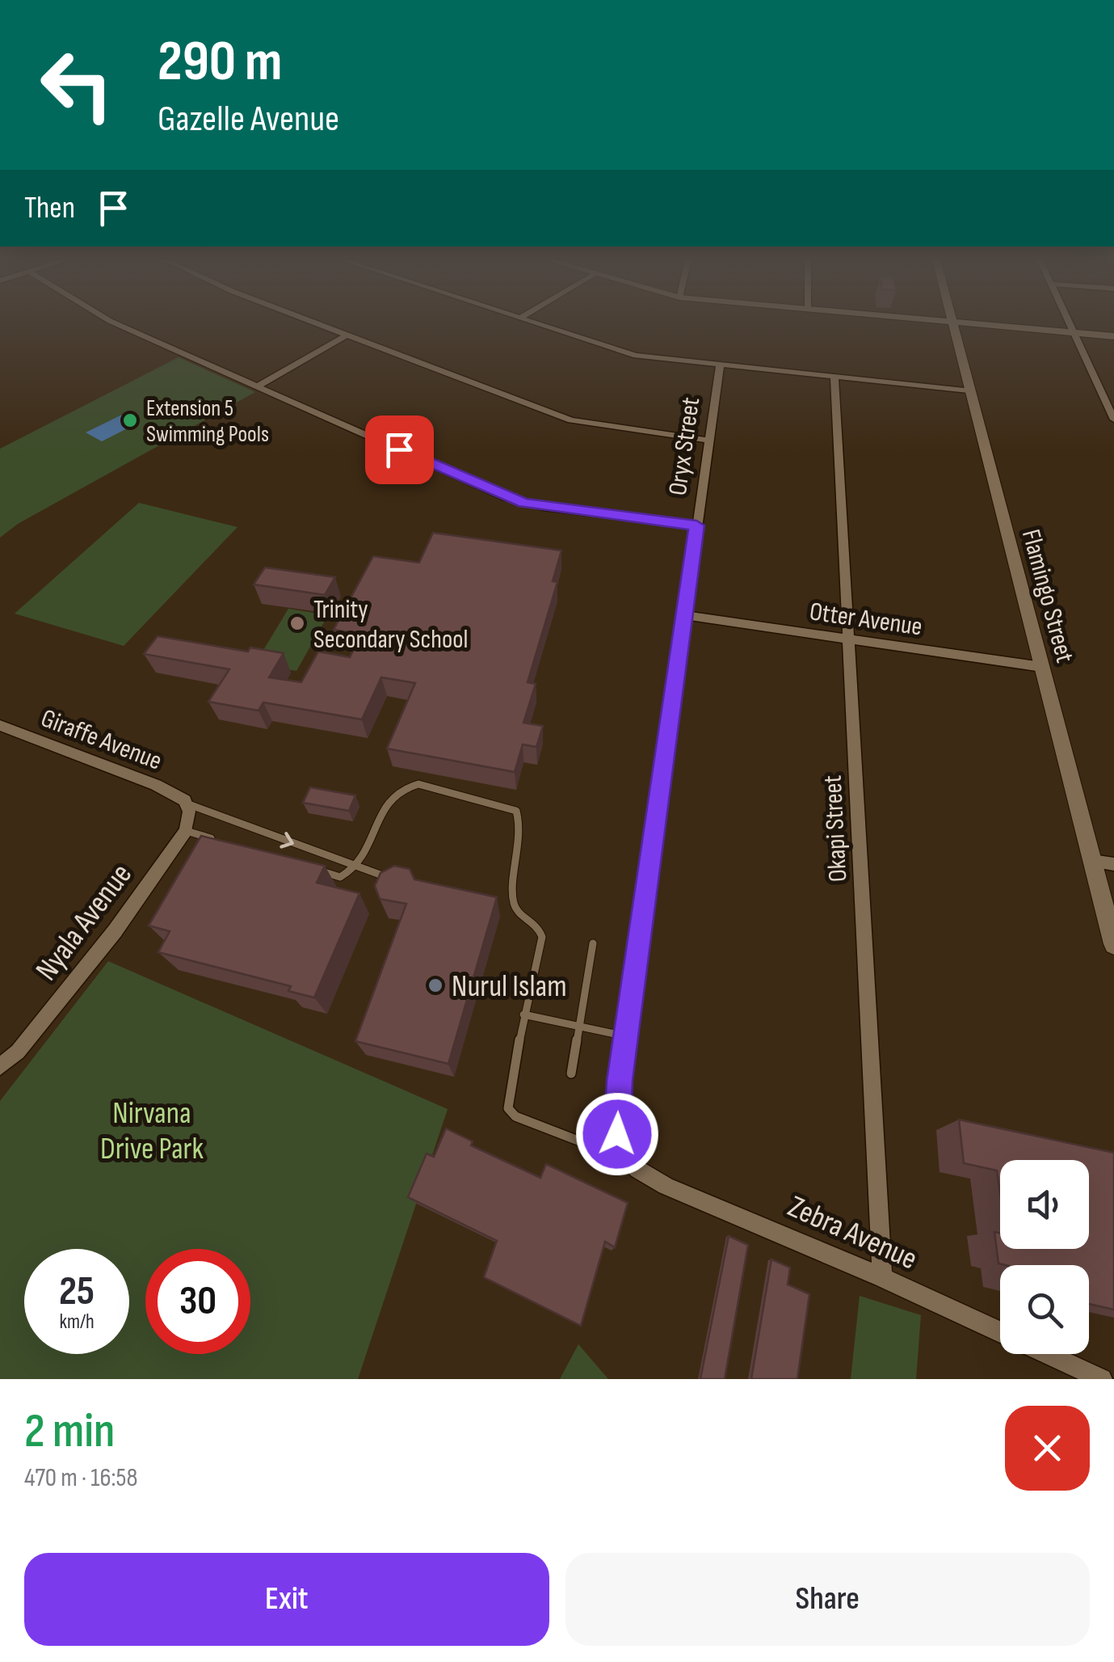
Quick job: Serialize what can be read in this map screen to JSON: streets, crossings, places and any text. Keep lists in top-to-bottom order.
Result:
{
  "streets": {
    "street": [
      "Oryx Street",
      "Flamingo Street",
      "Otter Avenue",
      "Giraffe Avenue",
      "Okapi Street",
      "Nyala Avenue",
      "Zebra Avenue"
    ]
  },
  "crossings": [
    ["Oryx Street", "Otter Avenue"],
    ["Oryx Street", "Zebra Avenue"],
    ["Flamingo Street", "Otter Avenue"],
    ["Otter Avenue", "Okapi Street"],
    ["Okapi Street", "Zebra Avenue"]
  ],
  "parks": ["Nirvana Drive Park"],
  "places": ["Extension 5 Swimming Pools", "Trinity Secondary School", "Nurul Islam"],
  "page": {
    "turn": ["290 m", "Gazelle Avenue"],
    "then": "Then",
    "speed": "25 km/h",
    "limit": "30",
    "heading": ["2 min", "470 m · 16:58"],
    "buttons": ["Exit", "Share"]
  }
}
